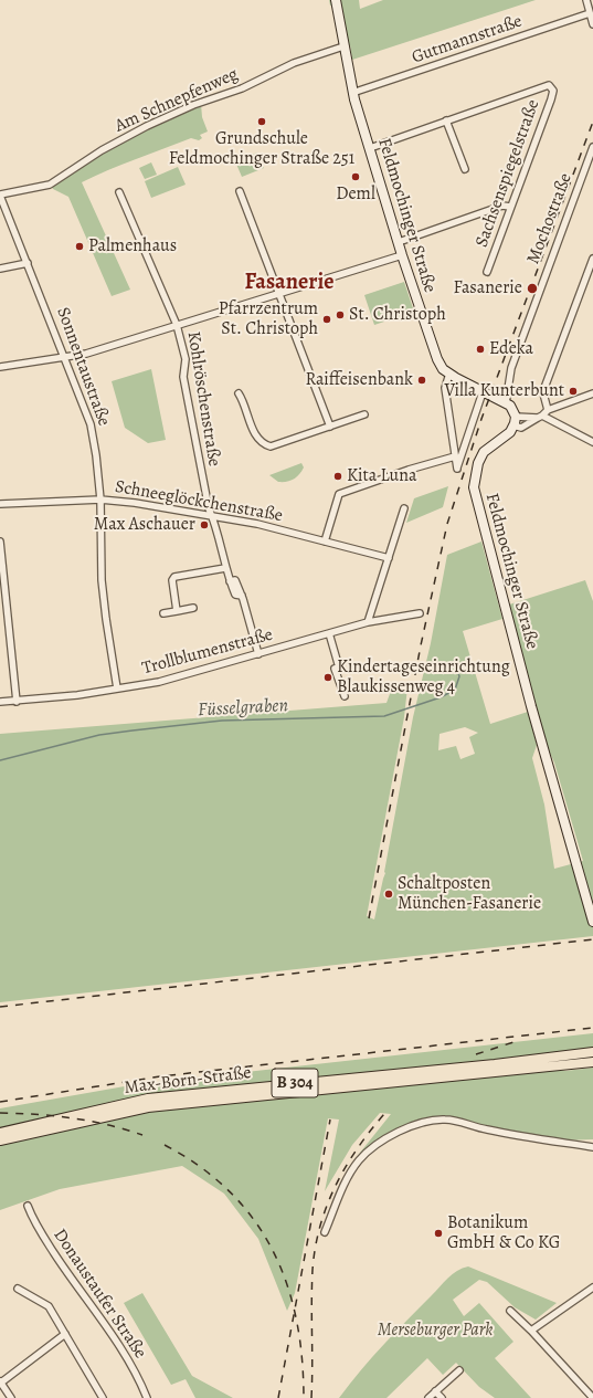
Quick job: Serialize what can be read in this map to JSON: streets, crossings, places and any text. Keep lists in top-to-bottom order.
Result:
{
  "streets": {
    "main road": ["Feldmochinger Straße", "Max-Born-Straße", "B 304"],
    "street": [
      "Gutmannstraße",
      "Am Schnepfenweg",
      "Sachsenspiegelstraße",
      "Mochostraße",
      "Sonnentaustraße",
      "Kohlröschenstraße",
      "Schneeglöckchenstraße",
      "Trollblumenstraße",
      "Donaustaufer Straße"
    ]
  },
  "crossings": [
    ["Gutmannstraße", "Feldmochinger Straße"],
    ["Am Schnepfenweg", "Feldmochinger Straße"],
    ["Am Schnepfenweg", "Sonnentaustraße"],
    ["Feldmochinger Straße", "Mochostraße"],
    ["Sonnentaustraße", "Schneeglöckchenstraße"],
    ["Sonnentaustraße", "Trollblumenstraße"],
    ["Kohlröschenstraße", "Schneeglöckchenstraße"],
    ["Kohlröschenstraße", "Trollblumenstraße"]
  ],
  "districts": ["Fasanerie"],
  "water": ["Füsselgraben"],
  "parks": ["Merseburger Park"],
  "places": [
    "Grundschule Feldmochinger Straße 251",
    "Deml",
    "Palmenhaus",
    "Fasanerie",
    "St. Christoph",
    "Pfarrzentrum St. Christoph",
    "Edeka",
    "Raiffeisenbank",
    "Villa Kunterbunt",
    "Kita Luna",
    "Max Aschauer",
    "Kindertageseinrichtung Blaukissenweg 4",
    "Schaltposten München-Fasanerie",
    "Botanikum GmbH & Co KG"
  ]
}
